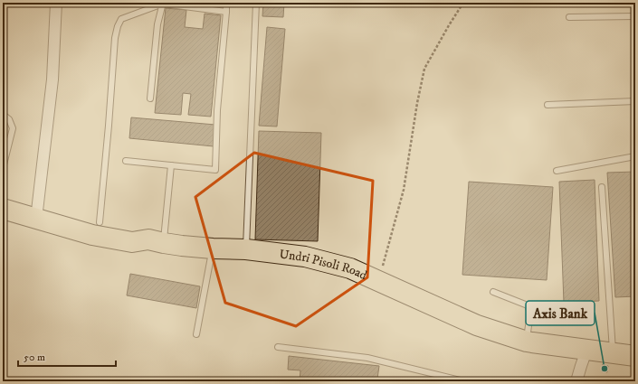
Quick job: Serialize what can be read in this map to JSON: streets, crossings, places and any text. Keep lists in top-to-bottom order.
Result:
{
  "streets": {
    "highway": ["Undri Pisoli Road"]
  },
  "places": ["Axis Bank"],
  "scale_bar": "50 m"
}
